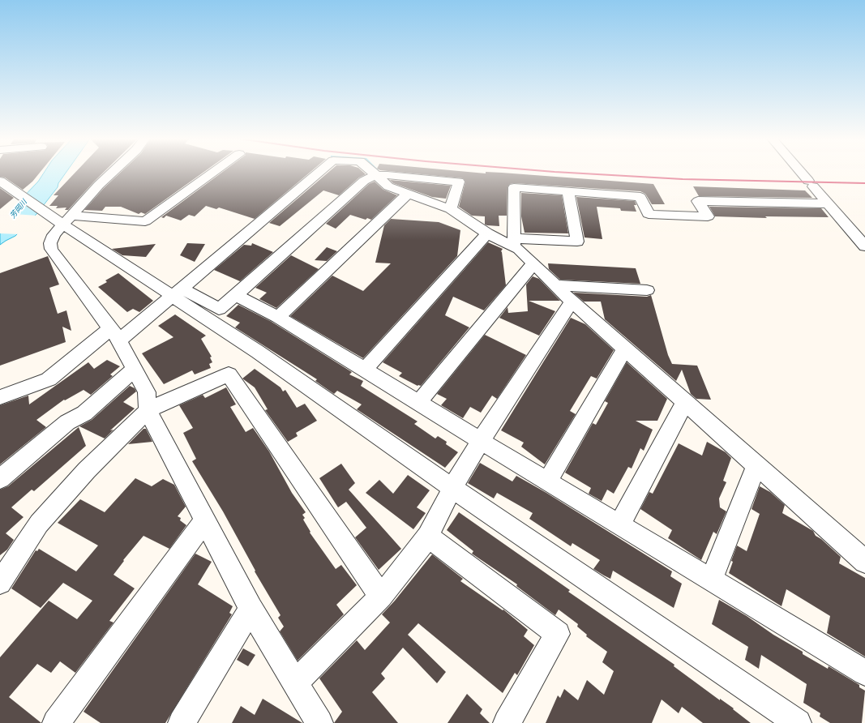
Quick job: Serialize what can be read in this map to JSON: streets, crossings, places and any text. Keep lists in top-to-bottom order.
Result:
{
  "water": ["芳岡川"]
}
